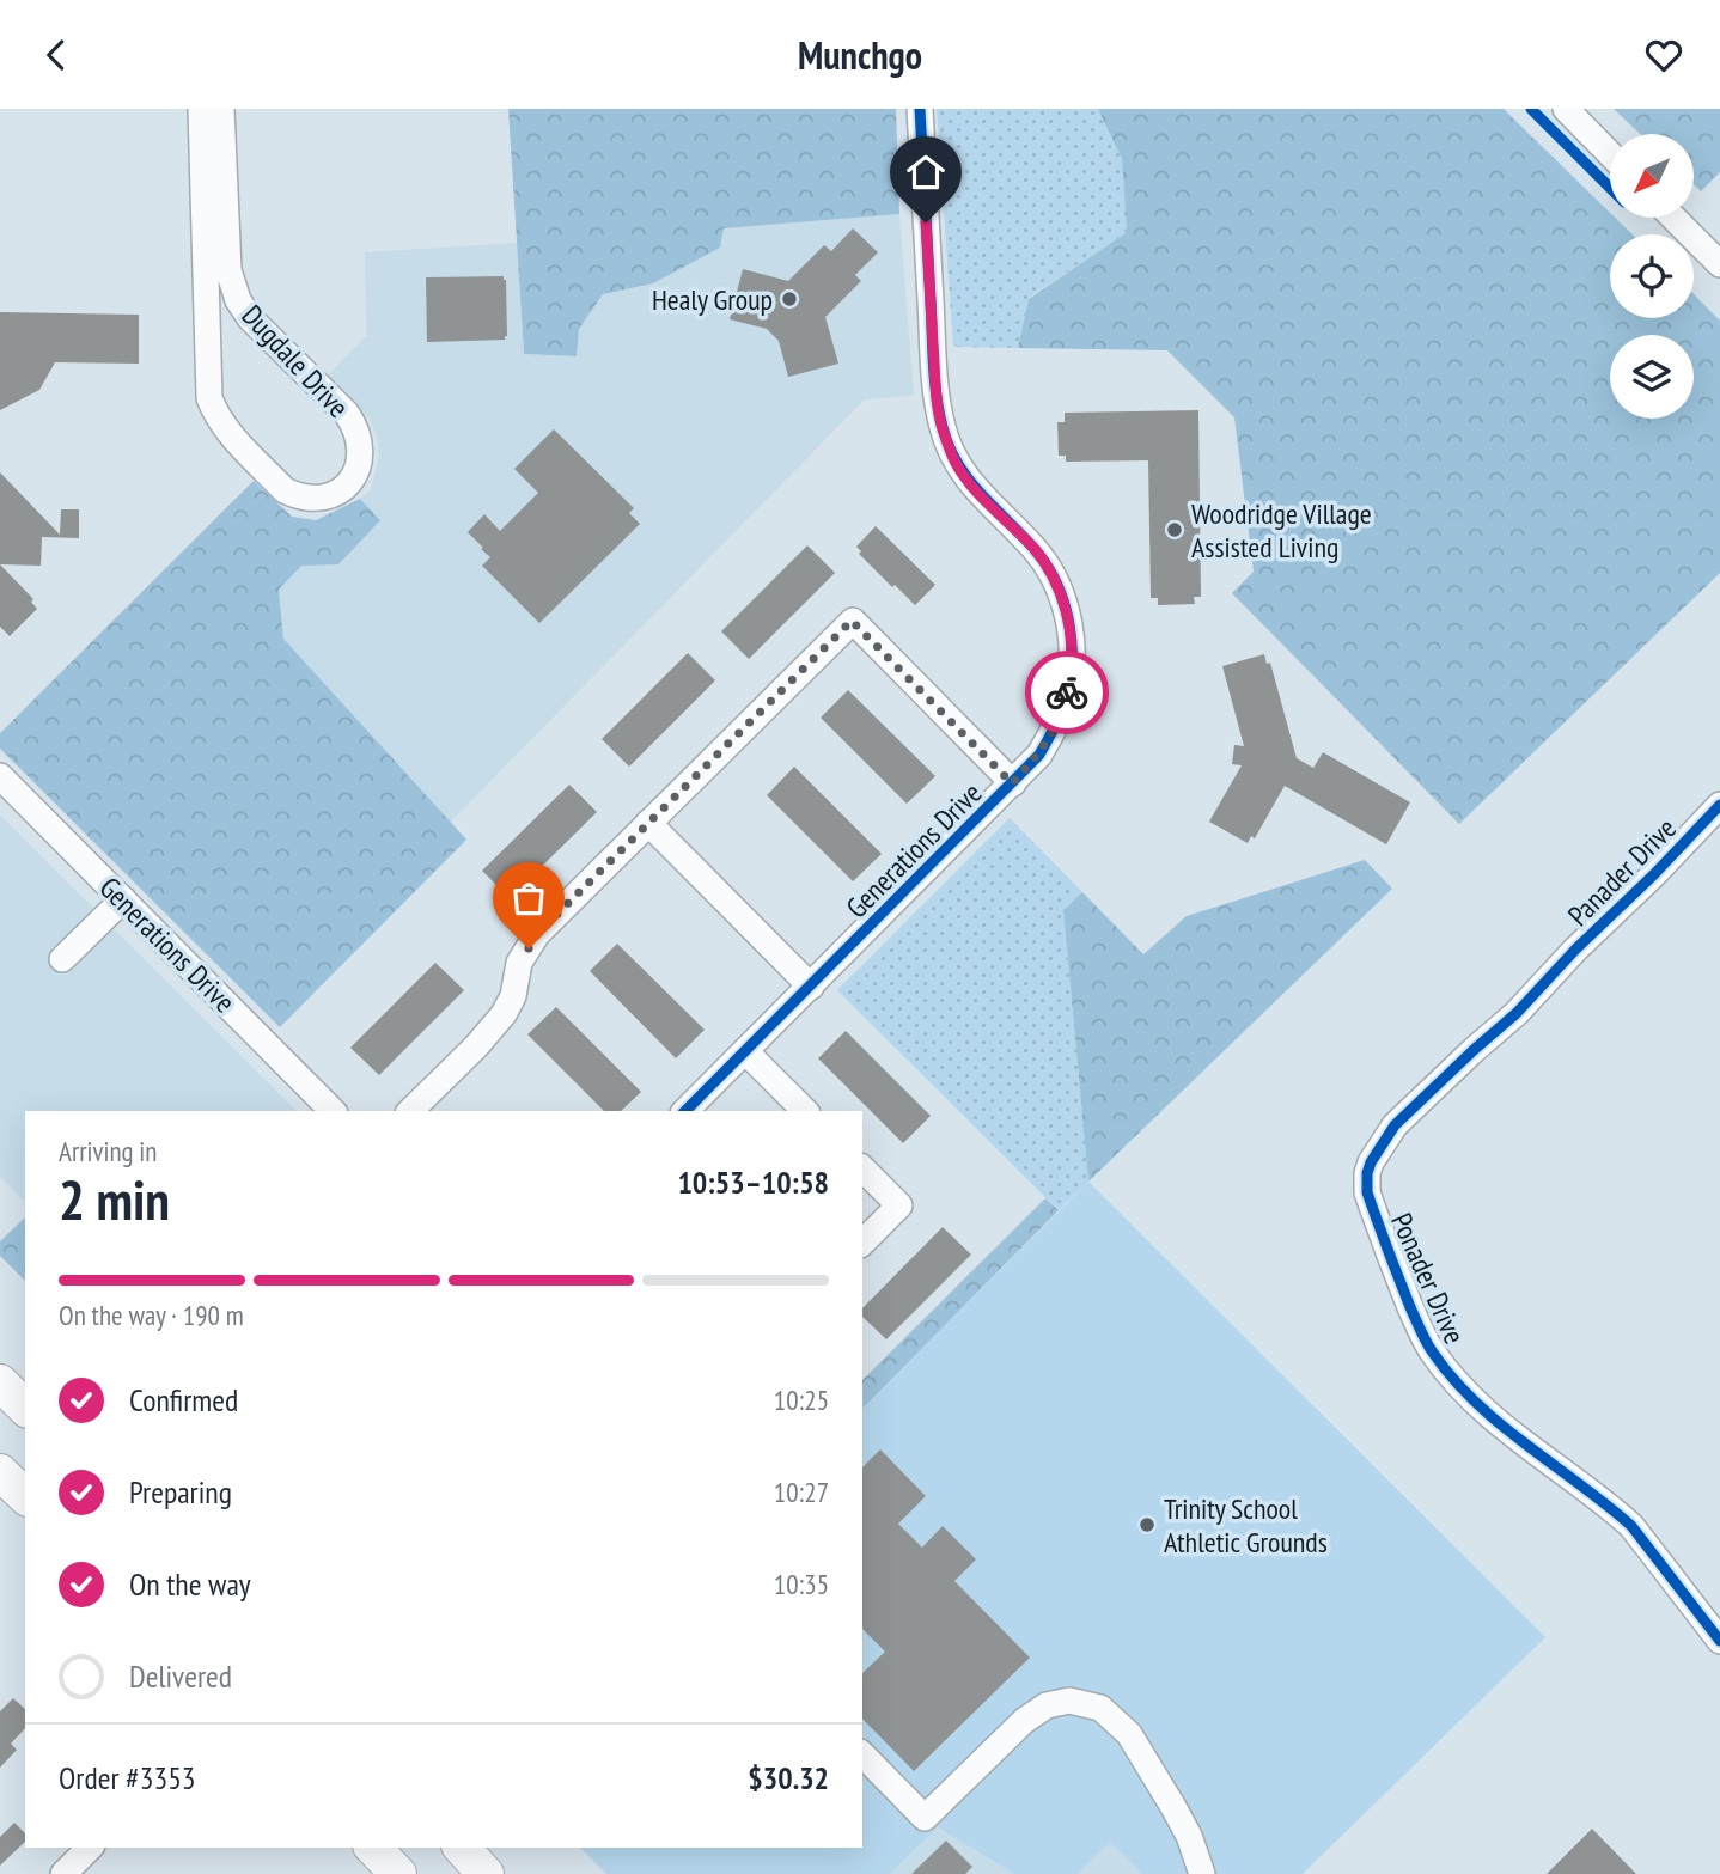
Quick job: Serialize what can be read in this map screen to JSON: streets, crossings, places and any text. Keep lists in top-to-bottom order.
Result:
{
  "streets": {
    "street": [
      "Dugdale Drive",
      "Generations Drive",
      "Panader Drive",
      "Ponader Drive"
    ]
  },
  "crossings": [
    ["Panader Drive", "Ponader Drive"]
  ],
  "places": ["Healy Group", "Woodridge Village Assisted Living", "Trinity School Athletic Grounds"],
  "north": "bottom left",
  "page": {
    "header": "Munchgo",
    "heading": ["2 min", "Arriving in", "10:53–10:58"],
    "panel": ["Order #3353", "$30.32"],
    "bar": "On the way · 190 m",
    "list": [
      ["Confirmed", "10:25"],
      ["Preparing", "10:27"],
      ["On the way", "10:35"],
      "Delivered"
    ]
  }
}
